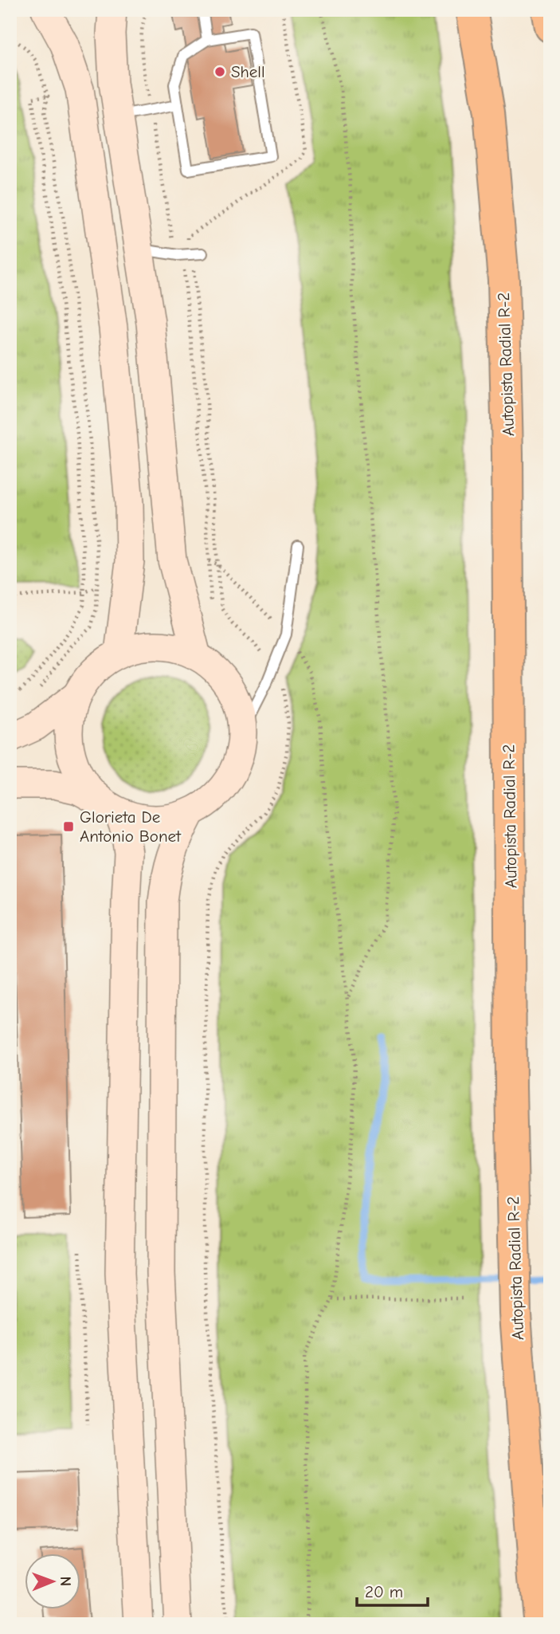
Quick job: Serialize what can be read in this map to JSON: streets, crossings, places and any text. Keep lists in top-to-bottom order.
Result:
{
  "streets": {
    "highway": ["Autopista Radial R-2"]
  },
  "places": {
    "other": ["Shell"],
    "transit": ["Glorieta De Antonio Bonet"]
  },
  "scale_bar": "20 m",
  "north": "right"
}
